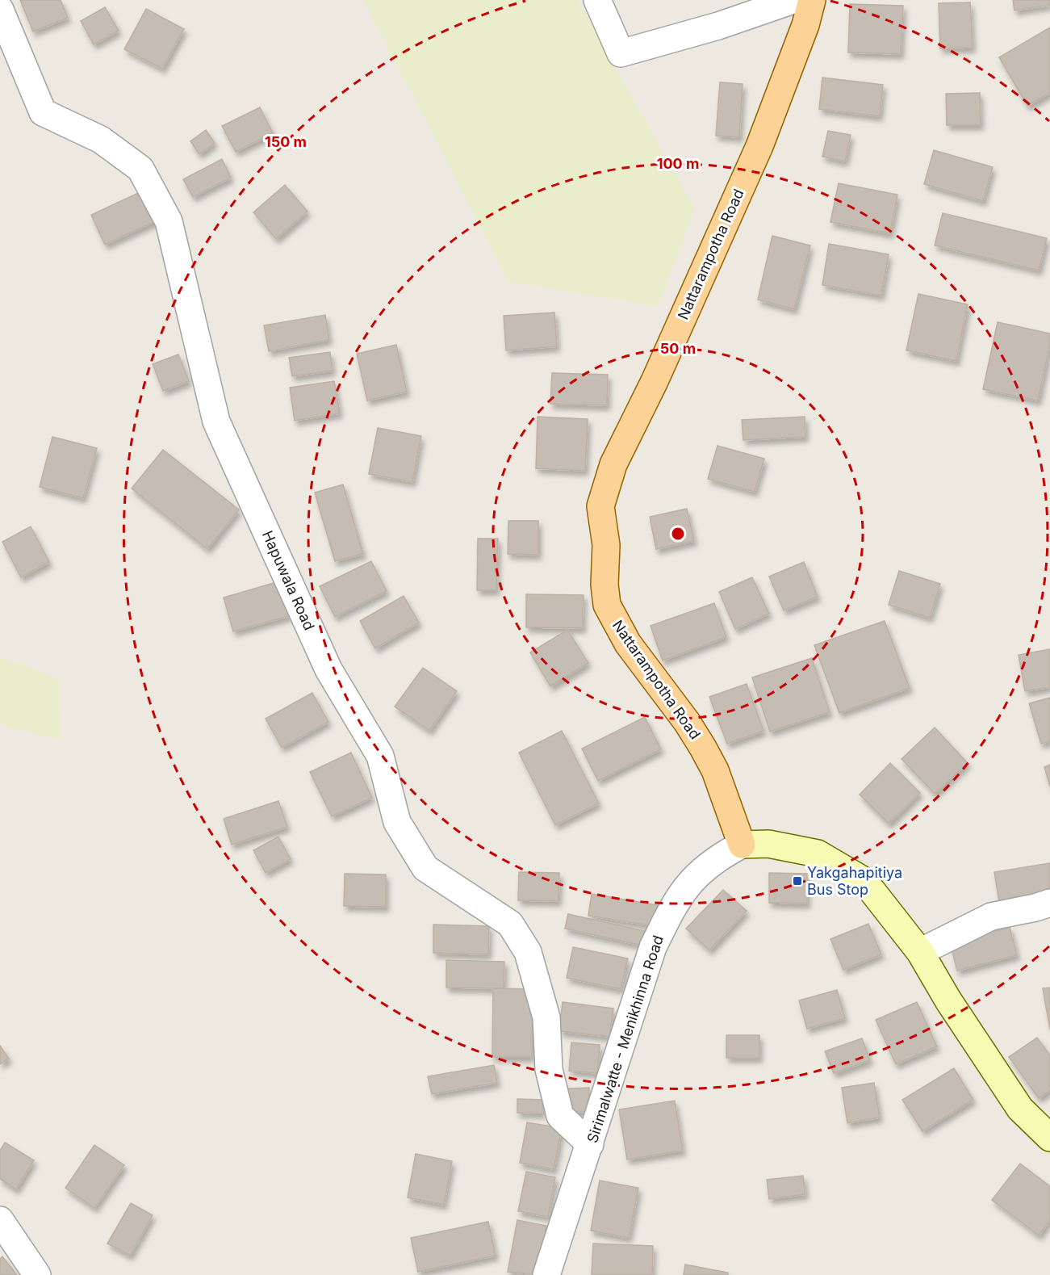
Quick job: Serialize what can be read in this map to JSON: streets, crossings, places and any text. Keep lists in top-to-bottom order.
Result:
{
  "streets": {
    "main road": ["Nattarampotha Road"],
    "street": ["Hapuwala Road", "Sirimalwatte - Menikhinna Road"]
  },
  "crossings": [
    ["Nattarampotha Road", "Sirimalwatte - Menikhinna Road"],
    ["Hapuwala Road", "Sirimalwatte - Menikhinna Road"]
  ],
  "places": {
    "transit": ["Yakgahapitiya Bus Stop"]
  },
  "rings": ["150 m", "100 m", "50 m"]
}
